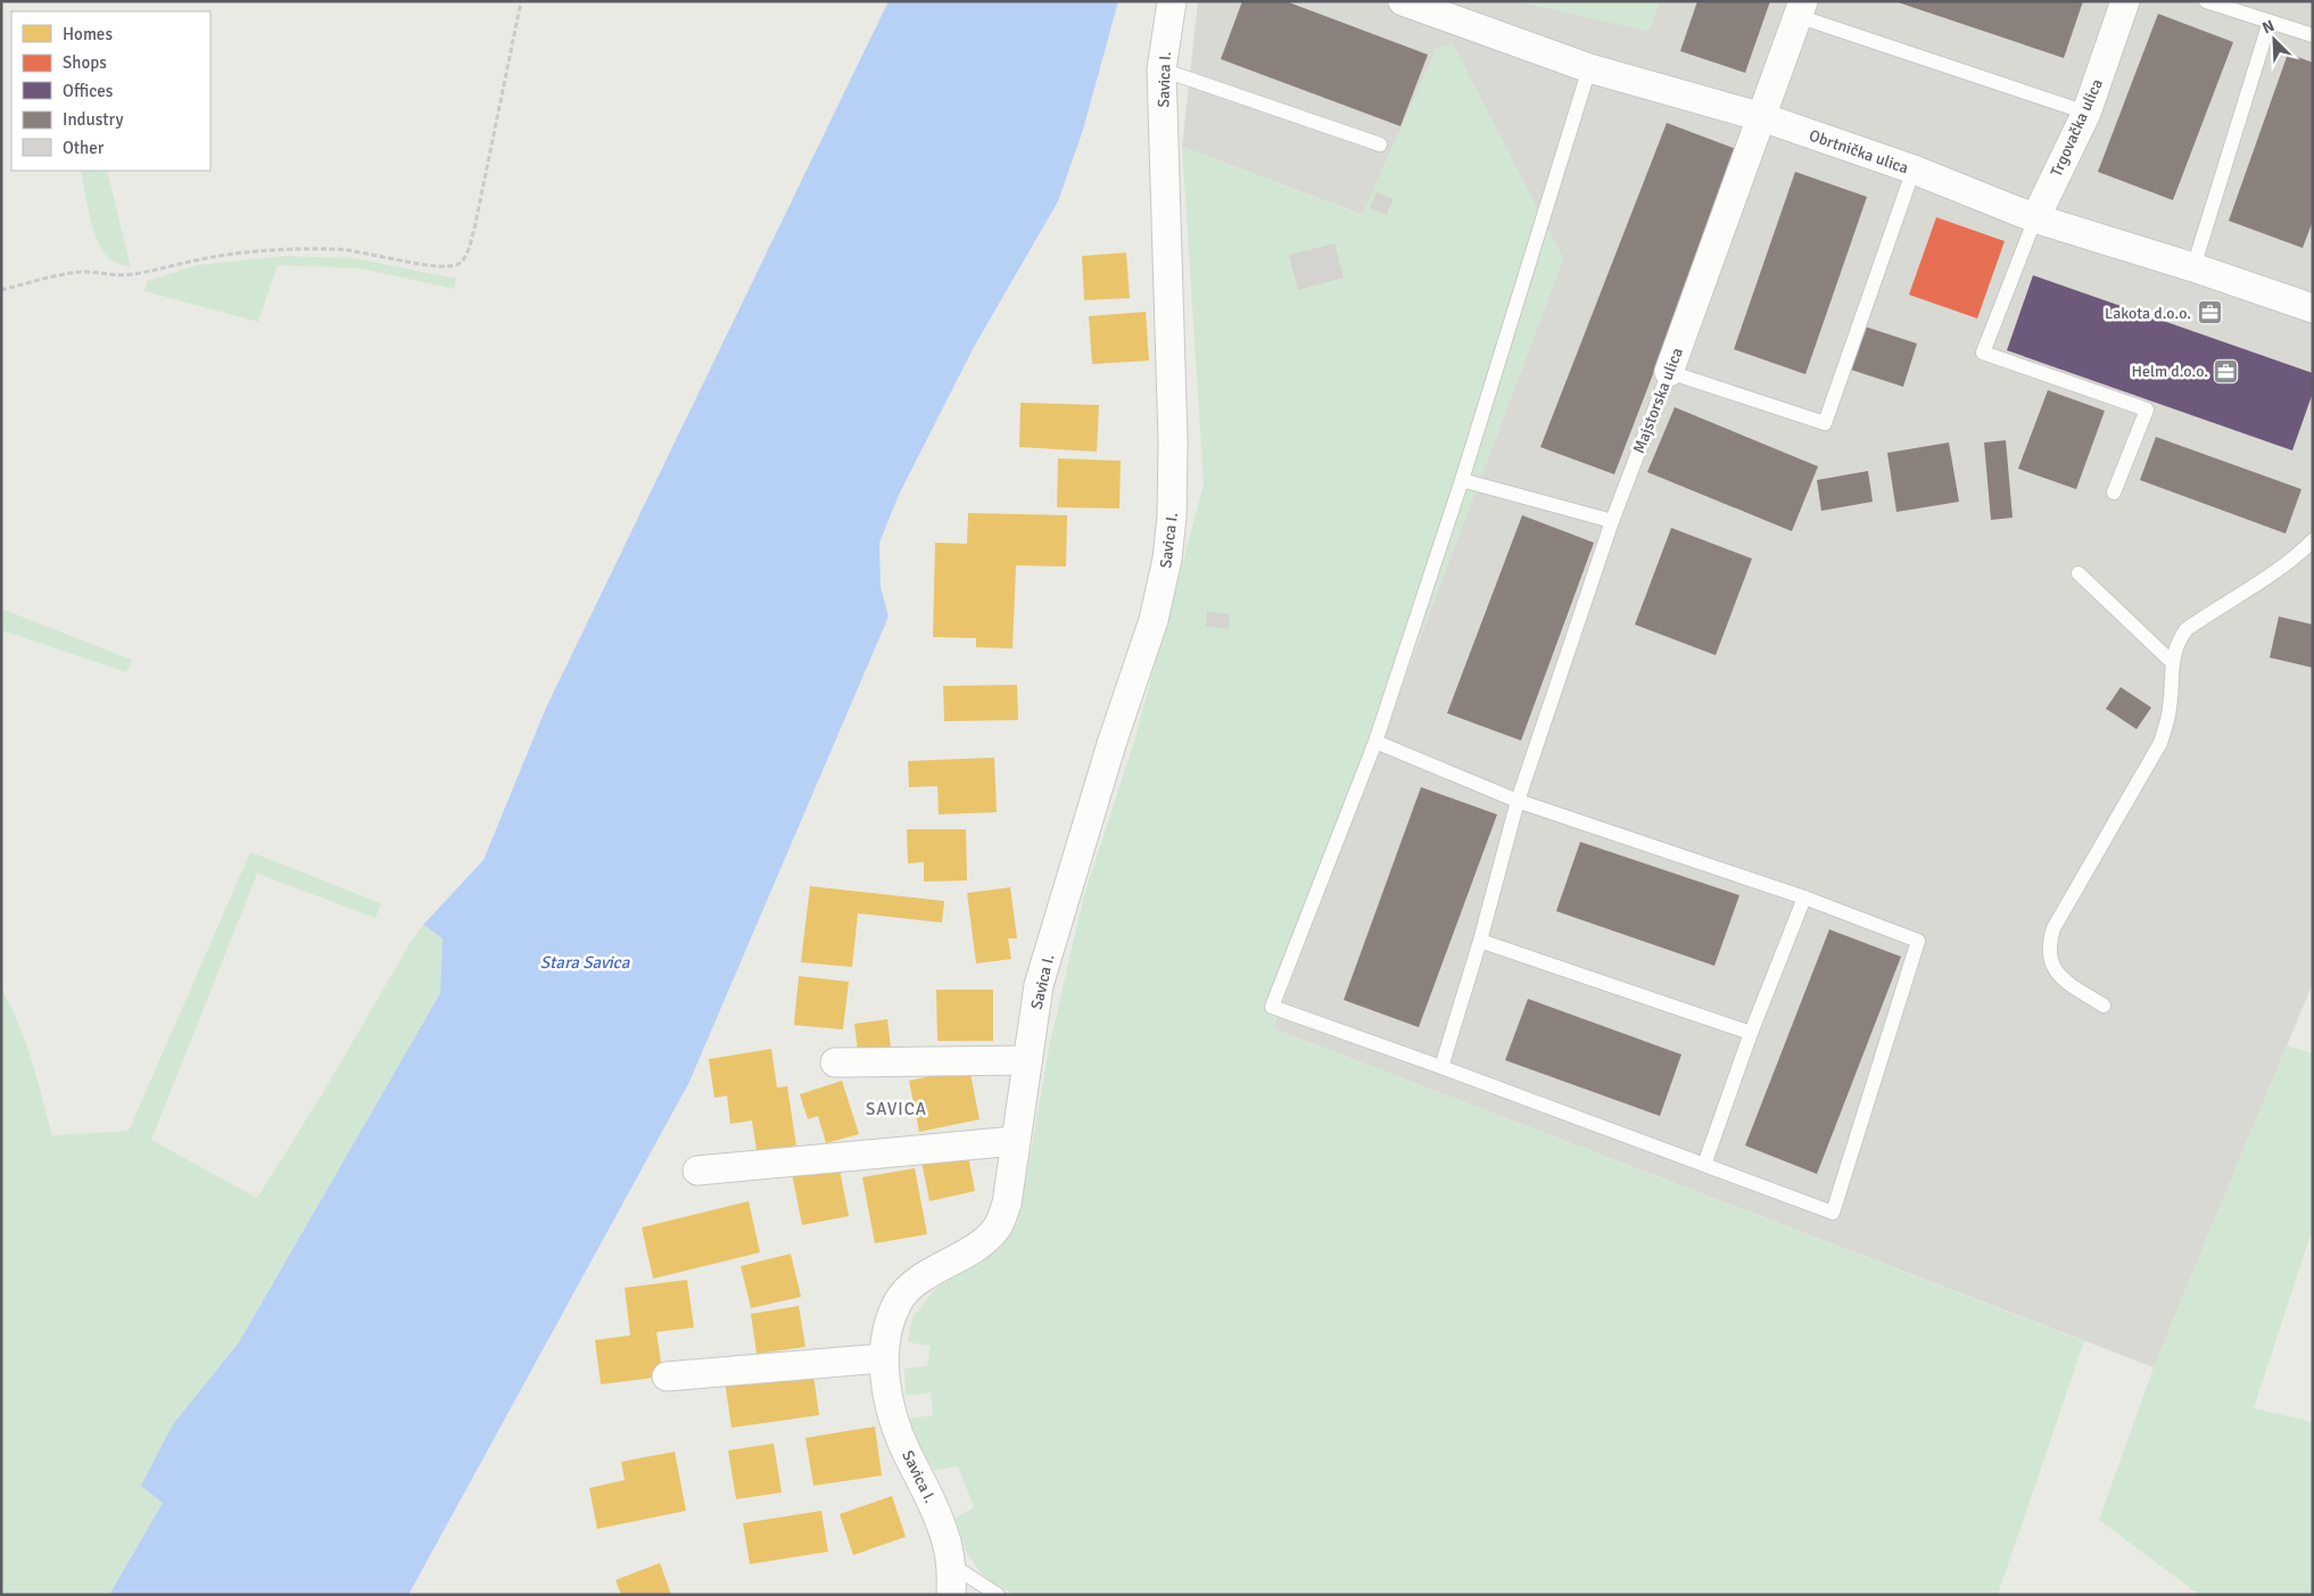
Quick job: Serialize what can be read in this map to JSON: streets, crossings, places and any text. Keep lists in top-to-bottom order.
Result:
{
  "streets": {
    "street": [
      "Savica I.",
      "Trgovačka ulica",
      "Obrtnička ulica",
      "Majstorska ulica"
    ]
  },
  "crossings": [
    ["Trgovačka ulica", "Obrtnička ulica"],
    ["Obrtnička ulica", "Majstorska ulica"]
  ],
  "districts": ["SAVICA"],
  "water": ["Stara Savica"],
  "places": {
    "office": ["Lakota d.o.o.", "Helm d.o.o."]
  },
  "legend": [
    "Homes",
    "Shops",
    "Offices",
    "Industry",
    "Other"
  ],
  "north": "top left"
}
